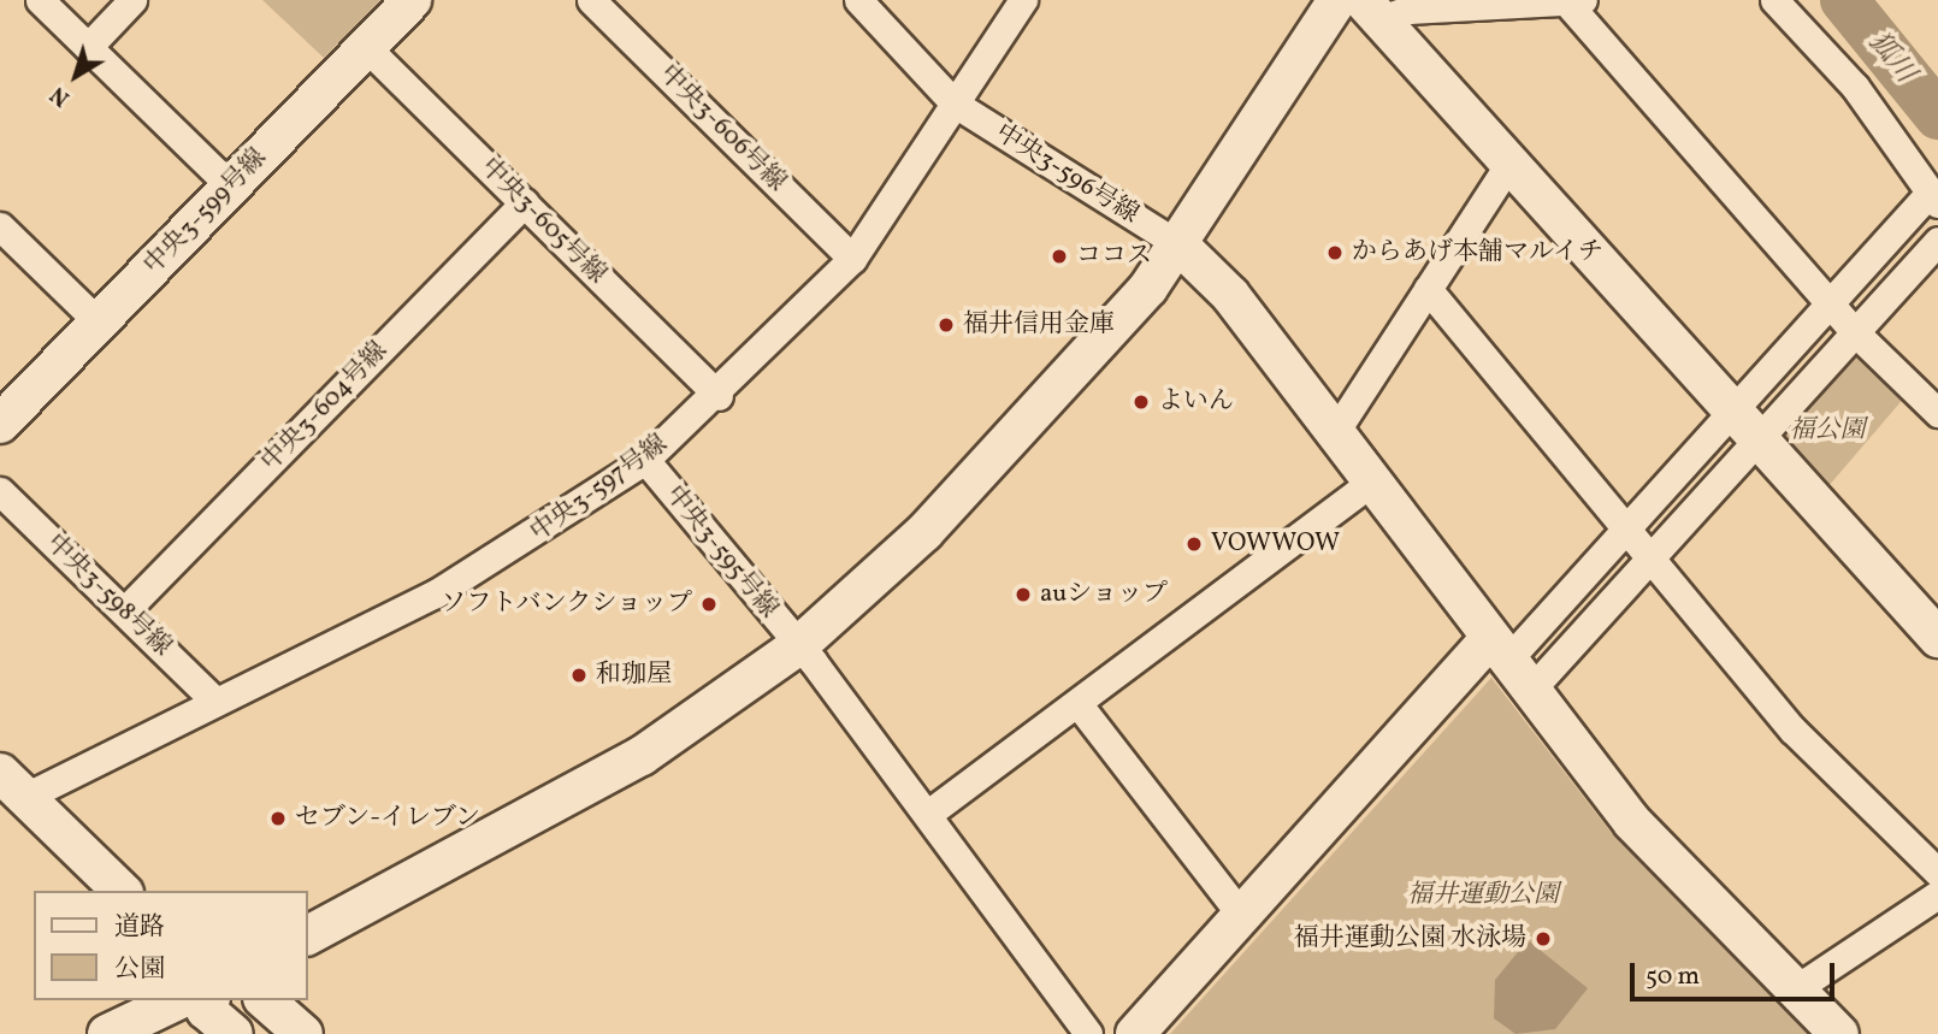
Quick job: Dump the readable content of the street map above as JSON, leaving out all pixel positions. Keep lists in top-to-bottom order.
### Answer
{
  "streets": {
    "street": [
      "中央3-606号線",
      "中央3-596号線",
      "中央3-599号線",
      "中央3-605号線",
      "中央3-604号線",
      "中央3-597号線",
      "中央3-595号線",
      "中央3-598号線"
    ]
  },
  "crossings": [
    ["中央3-606号線", "中央3-597号線"],
    ["中央3-596号線", "中央3-597号線"],
    ["中央3-599号線", "中央3-605号線"],
    ["中央3-605号線", "中央3-604号線"],
    ["中央3-605号線", "中央3-597号線"],
    ["中央3-604号線", "中央3-598号線"],
    ["中央3-597号線", "中央3-595号線"],
    ["中央3-597号線", "中央3-598号線"]
  ],
  "water": ["狐川"],
  "parks": ["福公園", "福井運動公園"],
  "places": [
    "からあげ本舗マルイチ",
    "ココス",
    "福井信用金庫",
    "よいん",
    "VOWWOW",
    "auショップ",
    "ソフトバンクショップ",
    "和珈屋",
    "セブン-イレブン",
    "福井運動公園 水泳場"
  ],
  "legend": ["道路", "公園"],
  "scale_bar": "50 m",
  "north": "bottom left"
}
